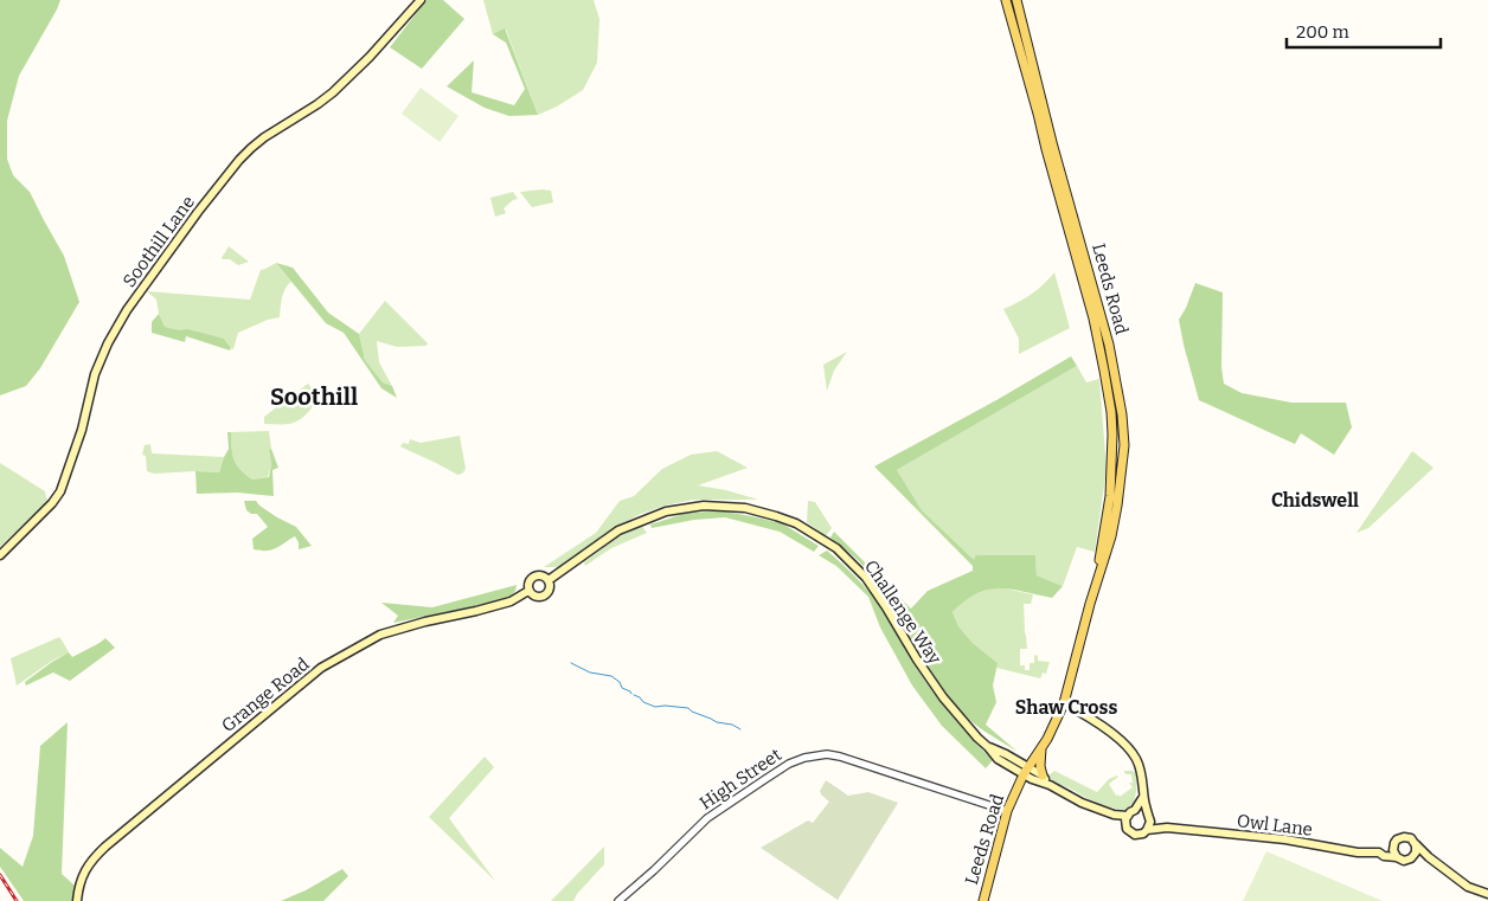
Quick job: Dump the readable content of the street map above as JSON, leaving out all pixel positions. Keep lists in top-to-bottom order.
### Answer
{
  "streets": {
    "main road": [
      "Soothill Lane",
      "Leeds Road",
      "Challenge Way",
      "Grange Road",
      "Owl Lane"
    ],
    "street": ["High Street"]
  },
  "crossings": [
    ["Leeds Road", "Challenge Way"],
    ["Leeds Road", "High Street"],
    ["Challenge Way", "Grange Road"]
  ],
  "districts": ["Soothill", "Chidswell", "Shaw Cross"],
  "scale_bar": "200 m"
}
